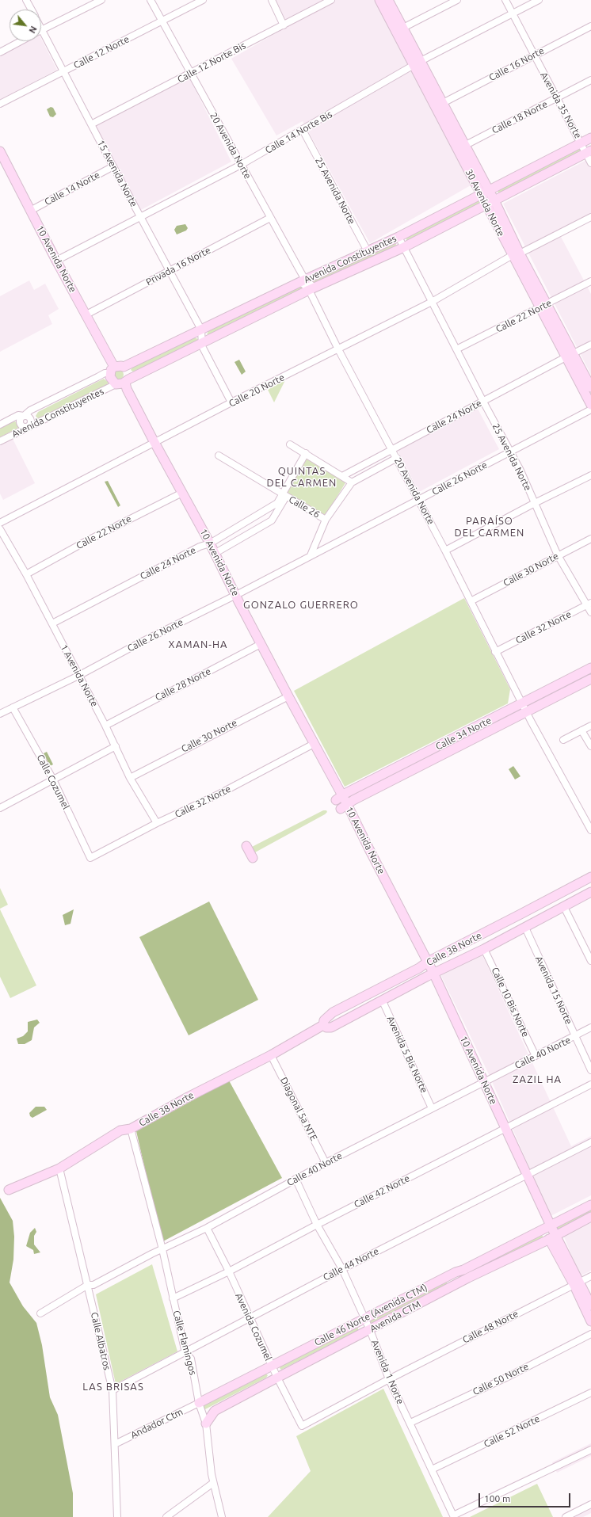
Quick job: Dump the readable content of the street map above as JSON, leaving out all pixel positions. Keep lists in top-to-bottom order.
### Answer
{
  "streets": {
    "main road": [
      "30 Avenida Norte",
      "10 Avenida Norte",
      "Avenida Constituyentes",
      "Calle 34 Norte",
      "Calle 38 Norte",
      "Calle 46 Norte (Avenida CTM)",
      "Avenida CTM"
    ],
    "street": [
      "Calle 12 Norte",
      "Calle 12 Norte Bis",
      "Calle 16 Norte",
      "Avenida 35 Norte",
      "Calle 18 Norte",
      "Calle 14 Norte Bis",
      "20 Avenida Norte",
      "15 Avenida Norte",
      "Calle 14 Norte",
      "25 Avenida Norte",
      "Privada 16 Norte",
      "Calle 22 Norte",
      "Calle 20 Norte",
      "Calle 24 Norte",
      "Calle 26 Norte",
      "Calle 26",
      "Calle 30 Norte",
      "Calle 32 Norte",
      "1 Avenida Norte",
      "Calle 28 Norte",
      "Calle Cozumel",
      "Avenida 15 Norte",
      "Calle 10 Bis Norte",
      "Calle 40 Norte",
      "Avenida 5 Bis Norte",
      "Diagonal 5a NTE",
      "Calle 42 Norte",
      "Calle 44 Norte",
      "Avenida Cozumel",
      "Calle 48 Norte",
      "Calle Albatros",
      "Calle Flamingos",
      "Avenida 1 Norte",
      "Calle 50 Norte",
      "Andador Ctm",
      "Calle 52 Norte"
    ]
  },
  "crossings": [
    ["Calle 12 Norte", "20 Avenida Norte"],
    ["Calle 12 Norte", "15 Avenida Norte"],
    ["Calle 12 Norte Bis", "20 Avenida Norte"],
    ["Calle 12 Norte Bis", "15 Avenida Norte"],
    ["Calle 16 Norte", "Avenida 35 Norte"],
    ["Calle 16 Norte", "30 Avenida Norte"],
    ["Avenida 35 Norte", "Calle 18 Norte"],
    ["Avenida 35 Norte", "Calle 14 Norte Bis"],
    ["Avenida 35 Norte", "Avenida Constituyentes"],
    ["Calle 18 Norte", "30 Avenida Norte"],
    ["Calle 14 Norte Bis", "20 Avenida Norte"],
    ["Calle 14 Norte Bis", "15 Avenida Norte"],
    ["Calle 14 Norte Bis", "25 Avenida Norte"],
    ["Calle 14 Norte Bis", "30 Avenida Norte"],
    ["Calle 14 Norte Bis", "10 Avenida Norte"],
    ["20 Avenida Norte", "Avenida Constituyentes"],
    ["20 Avenida Norte", "Privada 16 Norte"],
    ["20 Avenida Norte", "Calle 20 Norte"],
    ["20 Avenida Norte", "Calle 24 Norte"],
    ["20 Avenida Norte", "Calle 26 Norte"],
    ["20 Avenida Norte", "Calle 30 Norte"],
    ["20 Avenida Norte", "Calle 32 Norte"],
    ["20 Avenida Norte", "Calle 34 Norte"],
    ["15 Avenida Norte", "Calle 14 Norte"],
    ["15 Avenida Norte", "Avenida Constituyentes"],
    ["15 Avenida Norte", "Privada 16 Norte"],
    ["Calle 14 Norte", "10 Avenida Norte"],
    ["25 Avenida Norte", "Avenida Constituyentes"],
    ["25 Avenida Norte", "Calle 22 Norte"],
    ["25 Avenida Norte", "Calle 20 Norte"],
    ["25 Avenida Norte", "Calle 24 Norte"],
    ["25 Avenida Norte", "Calle 26 Norte"],
    ["25 Avenida Norte", "Calle 30 Norte"],
    ["25 Avenida Norte", "Calle 32 Norte"],
    ["30 Avenida Norte", "Avenida Constituyentes"],
    ["30 Avenida Norte", "Calle 22 Norte"],
    ["30 Avenida Norte", "Calle 20 Norte"],
    ["30 Avenida Norte", "Calle 24 Norte"],
    ["10 Avenida Norte", "Avenida Constituyentes"],
    ["10 Avenida Norte", "Privada 16 Norte"],
    ["10 Avenida Norte", "Calle 22 Norte"],
    ["10 Avenida Norte", "Calle 20 Norte"],
    ["10 Avenida Norte", "Calle 24 Norte"],
    ["10 Avenida Norte", "Calle 26 Norte"],
    ["10 Avenida Norte", "Calle 30 Norte"],
    ["10 Avenida Norte", "Calle 32 Norte"],
    ["10 Avenida Norte", "Calle 28 Norte"],
    ["10 Avenida Norte", "Calle 34 Norte"],
    ["10 Avenida Norte", "Calle 38 Norte"],
    ["10 Avenida Norte", "Calle 40 Norte"],
    ["10 Avenida Norte", "Calle 42 Norte"],
    ["10 Avenida Norte", "Calle 44 Norte"],
    ["10 Avenida Norte", "Calle 46 Norte (Avenida CTM)"],
    ["10 Avenida Norte", "Avenida CTM"],
    ["10 Avenida Norte", "Calle 48 Norte"],
    ["Calle 22 Norte", "1 Avenida Norte"],
    ["Calle 24 Norte", "Calle 26"],
    ["Calle 24 Norte", "1 Avenida Norte"],
    ["Calle 26 Norte", "1 Avenida Norte"],
    ["Calle 26 Norte", "Calle Cozumel"],
    ["Calle 30 Norte", "1 Avenida Norte"],
    ["Calle 32 Norte", "1 Avenida Norte"],
    ["Calle 32 Norte", "Calle Cozumel"],
    ["1 Avenida Norte", "Calle 28 Norte"],
    ["Calle 38 Norte", "Avenida 15 Norte"],
    ["Calle 38 Norte", "Calle 10 Bis Norte"],
    ["Calle 38 Norte", "Avenida 5 Bis Norte"],
    ["Calle 38 Norte", "Diagonal 5a NTE"],
    ["Calle 38 Norte", "Calle Albatros"],
    ["Calle 38 Norte", "Calle Flamingos"],
    ["Avenida 15 Norte", "Calle 40 Norte"],
    ["Calle 10 Bis Norte", "Calle 40 Norte"],
    ["Calle 40 Norte", "Avenida 5 Bis Norte"],
    ["Calle 40 Norte", "Diagonal 5a NTE"],
    ["Calle 40 Norte", "Avenida Cozumel"],
    ["Calle 40 Norte", "Calle Albatros"],
    ["Calle 40 Norte", "Calle Flamingos"],
    ["Calle 40 Norte", "Avenida 1 Norte"],
    ["Calle 42 Norte", "Avenida Cozumel"],
    ["Calle 42 Norte", "Calle Flamingos"],
    ["Calle 42 Norte", "Avenida 1 Norte"],
    ["Calle 44 Norte", "Avenida Cozumel"],
    ["Calle 44 Norte", "Calle Albatros"],
    ["Calle 44 Norte", "Calle Flamingos"],
    ["Calle 44 Norte", "Avenida 1 Norte"],
    ["Calle 46 Norte (Avenida CTM)", "Avenida Cozumel"],
    ["Calle 46 Norte (Avenida CTM)", "Calle Flamingos"],
    ["Calle 46 Norte (Avenida CTM)", "Avenida 1 Norte"],
    ["Calle 46 Norte (Avenida CTM)", "Andador Ctm"],
    ["Avenida CTM", "Avenida Cozumel"],
    ["Avenida CTM", "Calle Flamingos"],
    ["Avenida CTM", "Avenida 1 Norte"],
    ["Avenida Cozumel", "Calle 48 Norte"],
    ["Calle 48 Norte", "Avenida 1 Norte"],
    ["Calle Albatros", "Andador Ctm"],
    ["Calle Flamingos", "Andador Ctm"],
    ["Avenida 1 Norte", "Calle 50 Norte"],
    ["Avenida 1 Norte", "Calle 52 Norte"]
  ],
  "districts": [
    "QUINTAS DEL CARMEN",
    "PARAÍSO DEL CARMEN",
    "GONZALO GUERRERO",
    "XAMAN-HA",
    "ZAZIL HA",
    "LAS BRISAS"
  ],
  "scale_bar": "100 m",
  "north": "bottom right"
}
